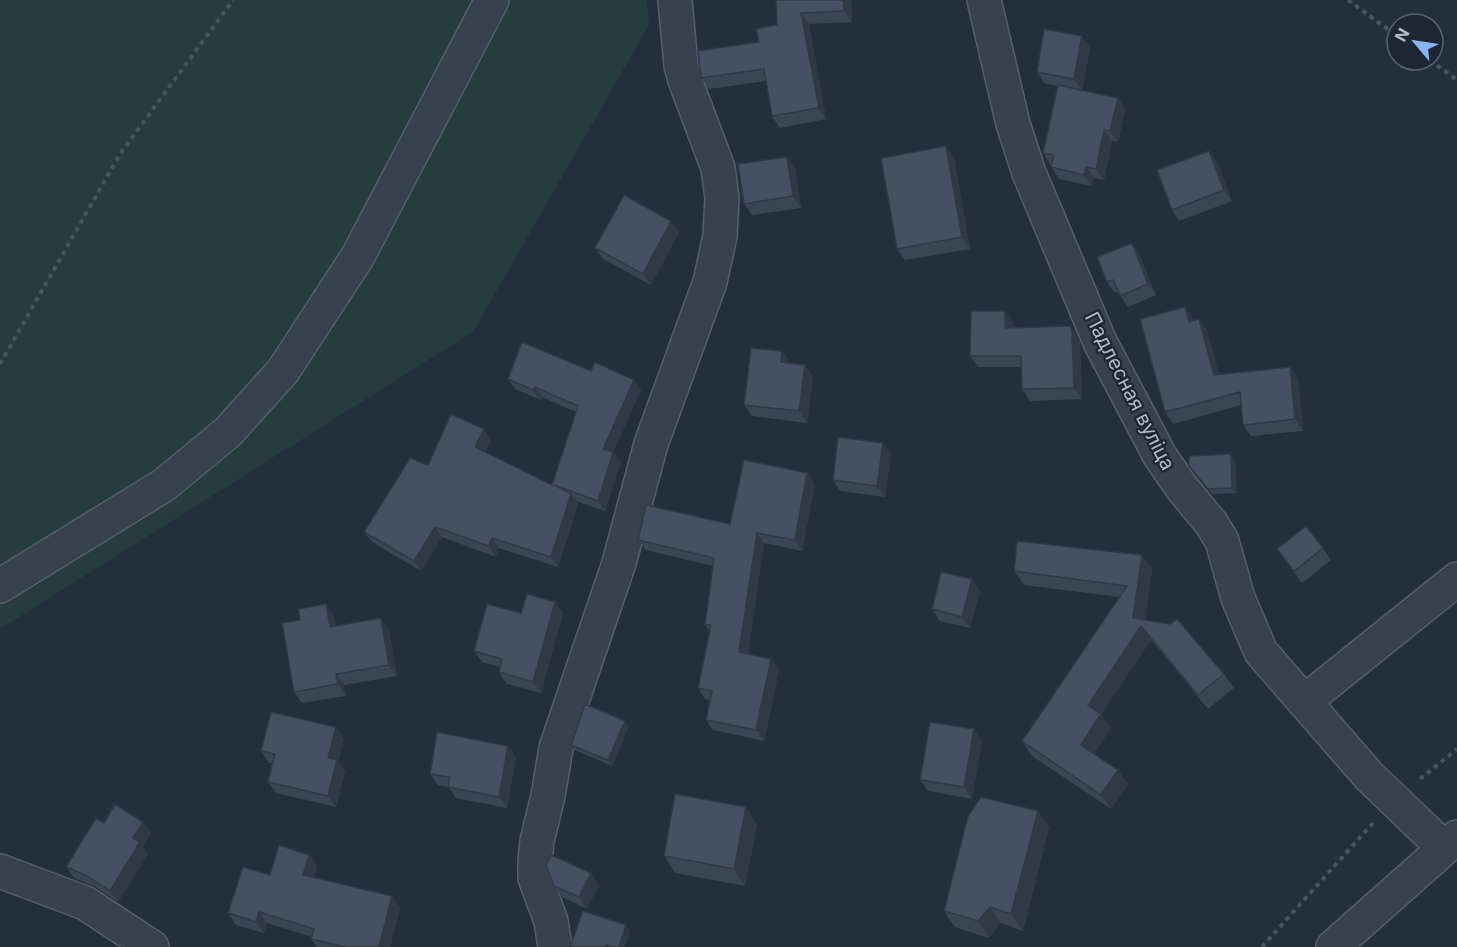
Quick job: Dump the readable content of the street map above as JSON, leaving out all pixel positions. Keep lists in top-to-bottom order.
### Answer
{
  "streets": {
    "street": ["Падлесная вуліца"]
  },
  "north": "top left"
}
